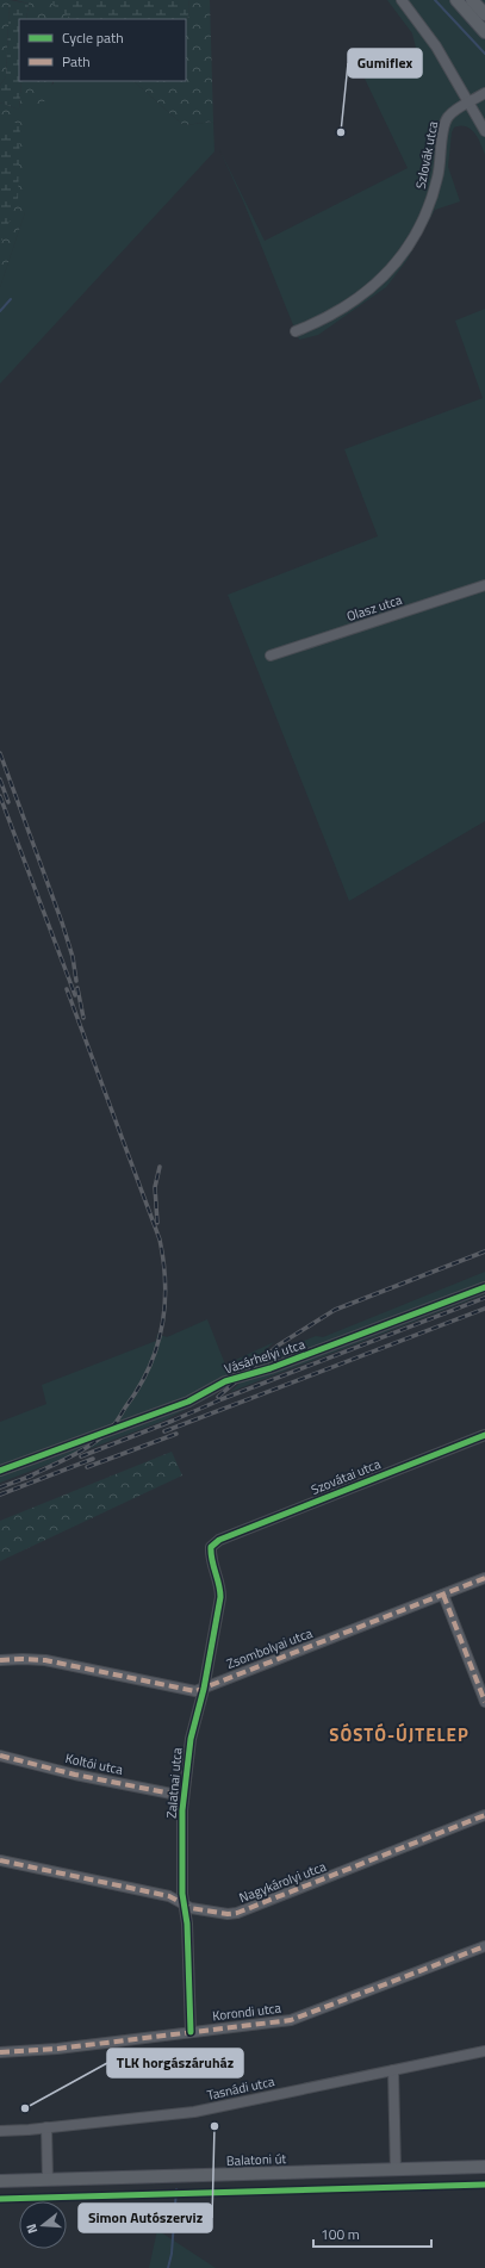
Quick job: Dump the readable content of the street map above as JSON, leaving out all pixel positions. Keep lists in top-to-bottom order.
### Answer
{
  "streets": {
    "main road": ["Balatoni út"],
    "street": [
      "Szlovák utca",
      "Olasz utca",
      "Vásárhelyi utca",
      "Szovátai utca",
      "Zsombolyai utca",
      "Koltói utca",
      "Zalatnai utca",
      "Nagykárolyi utca",
      "Korondi utca",
      "Tasnádi utca"
    ]
  },
  "crossings": [
    ["Szovátai utca", "Zalatnai utca"],
    ["Zsombolyai utca", "Zalatnai utca"],
    ["Koltói utca", "Zalatnai utca"],
    ["Zalatnai utca", "Nagykárolyi utca"],
    ["Zalatnai utca", "Korondi utca"]
  ],
  "districts": ["SÓSTÓ-ÚJTELEP"],
  "places": ["Gumiflex", "TLK horgászáruház", "Simon Autószerviz"],
  "legend": ["Cycle path", "Path"],
  "scale_bar": "100 m",
  "north": "left"
}
